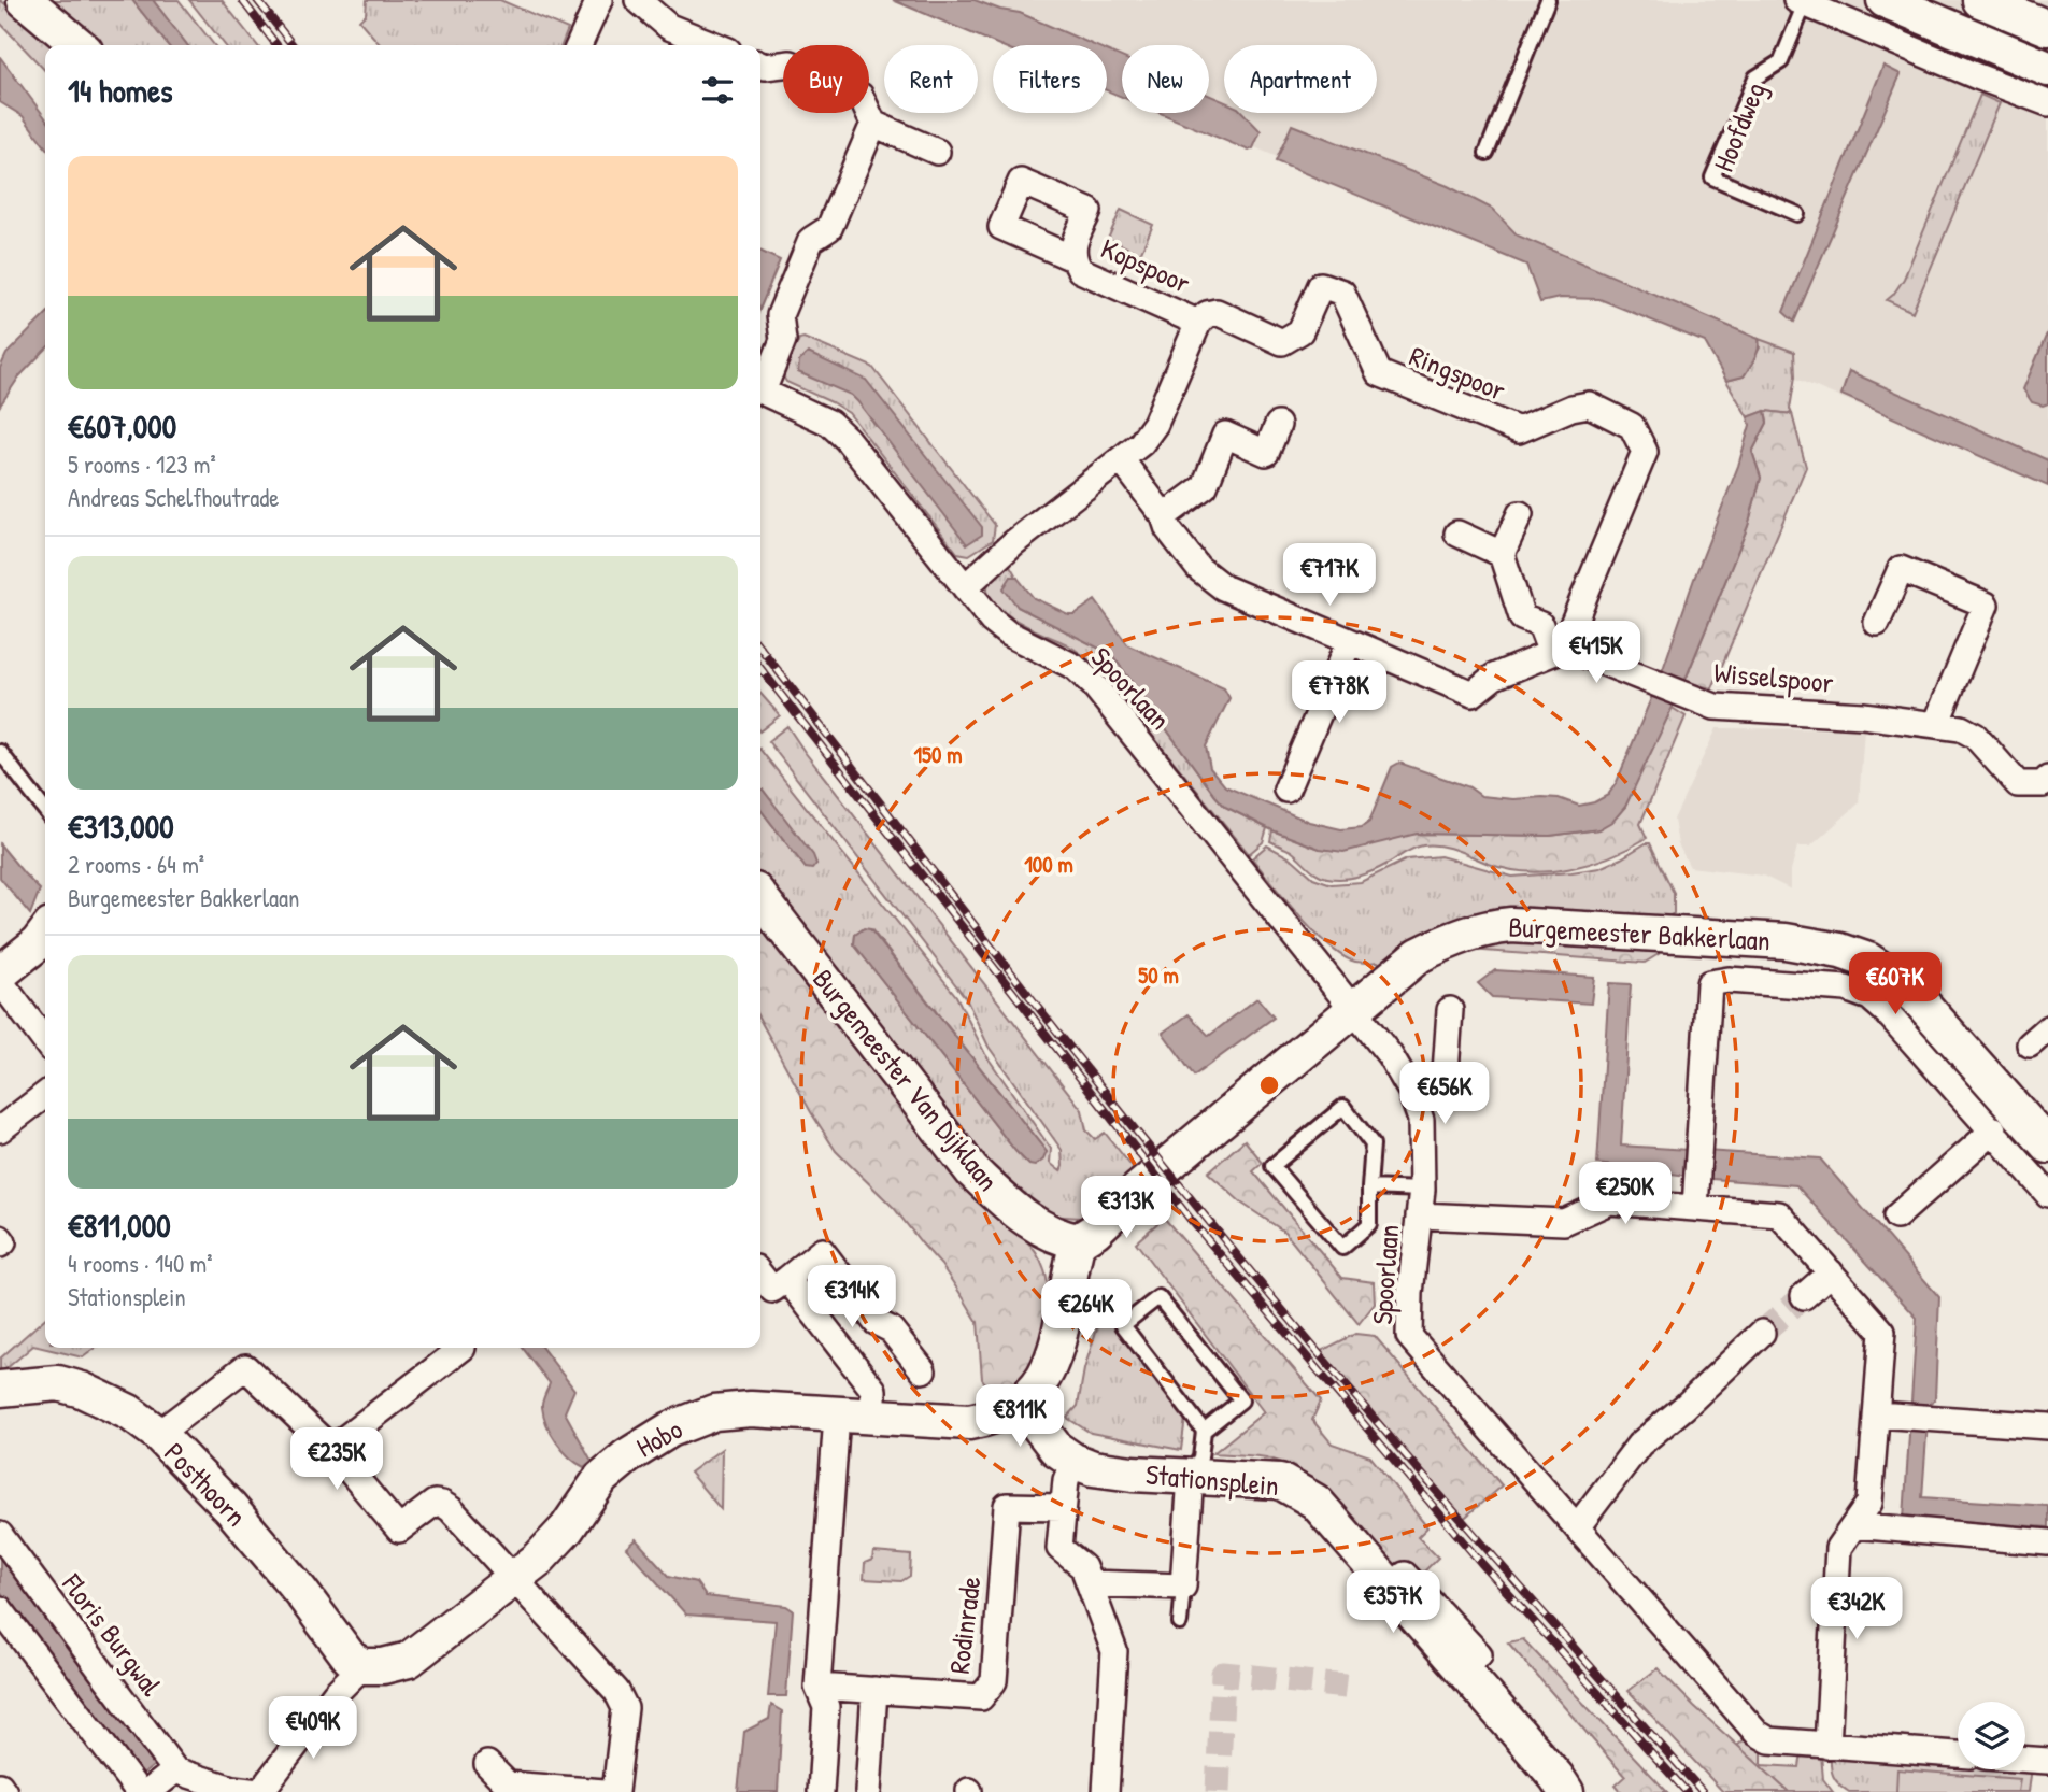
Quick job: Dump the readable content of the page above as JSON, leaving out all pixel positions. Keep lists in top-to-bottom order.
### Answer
{
  "streets": {
    "street": [
      "Hoofdweg",
      "Kopspoor",
      "Ringspoor",
      "Wisselspoor",
      "Spoorlaan",
      "Burgemeester Bakkerlaan",
      "Burgemeester Van Dijklaan",
      "Hobo",
      "Stationsplein",
      "Posthoorn",
      "Rodinrade",
      "Floris Burgwal"
    ]
  },
  "crossings": [
    ["Kopspoor", "Ringspoor"],
    ["Ringspoor", "Wisselspoor"],
    ["Spoorlaan", "Burgemeester Bakkerlaan"],
    ["Burgemeester Bakkerlaan", "Burgemeester Van Dijklaan"],
    ["Burgemeester Bakkerlaan", "Hobo"],
    ["Burgemeester Van Dijklaan", "Hobo"],
    ["Hobo", "Stationsplein"],
    ["Hobo", "Posthoorn"]
  ],
  "page": {
    "chip": [
      "Buy",
      "Rent",
      "Filters",
      "New",
      "Apartment"
    ],
    "heading": "14 homes",
    "list": [
      {
        "name": "€607,000",
        "note": "5 rooms · 123 m² · Andreas Schelfhoutrade"
      },
      {
        "name": "€313,000",
        "note": "2 rooms · 64 m² · Burgemeester Bakkerlaan"
      },
      {
        "name": "€811,000",
        "note": "4 rooms · 140 m² · Stationsplein"
      }
    ],
    "price": [
      "€717K",
      "€415K",
      "€778K",
      "€607K",
      "€656K",
      "€250K",
      "€313K",
      "€314K",
      "€264K",
      "€811K",
      "€235K",
      "€357K",
      "€342K",
      "€409K"
    ]
  },
  "rings": ["150 m", "100 m", "50 m"]
}
